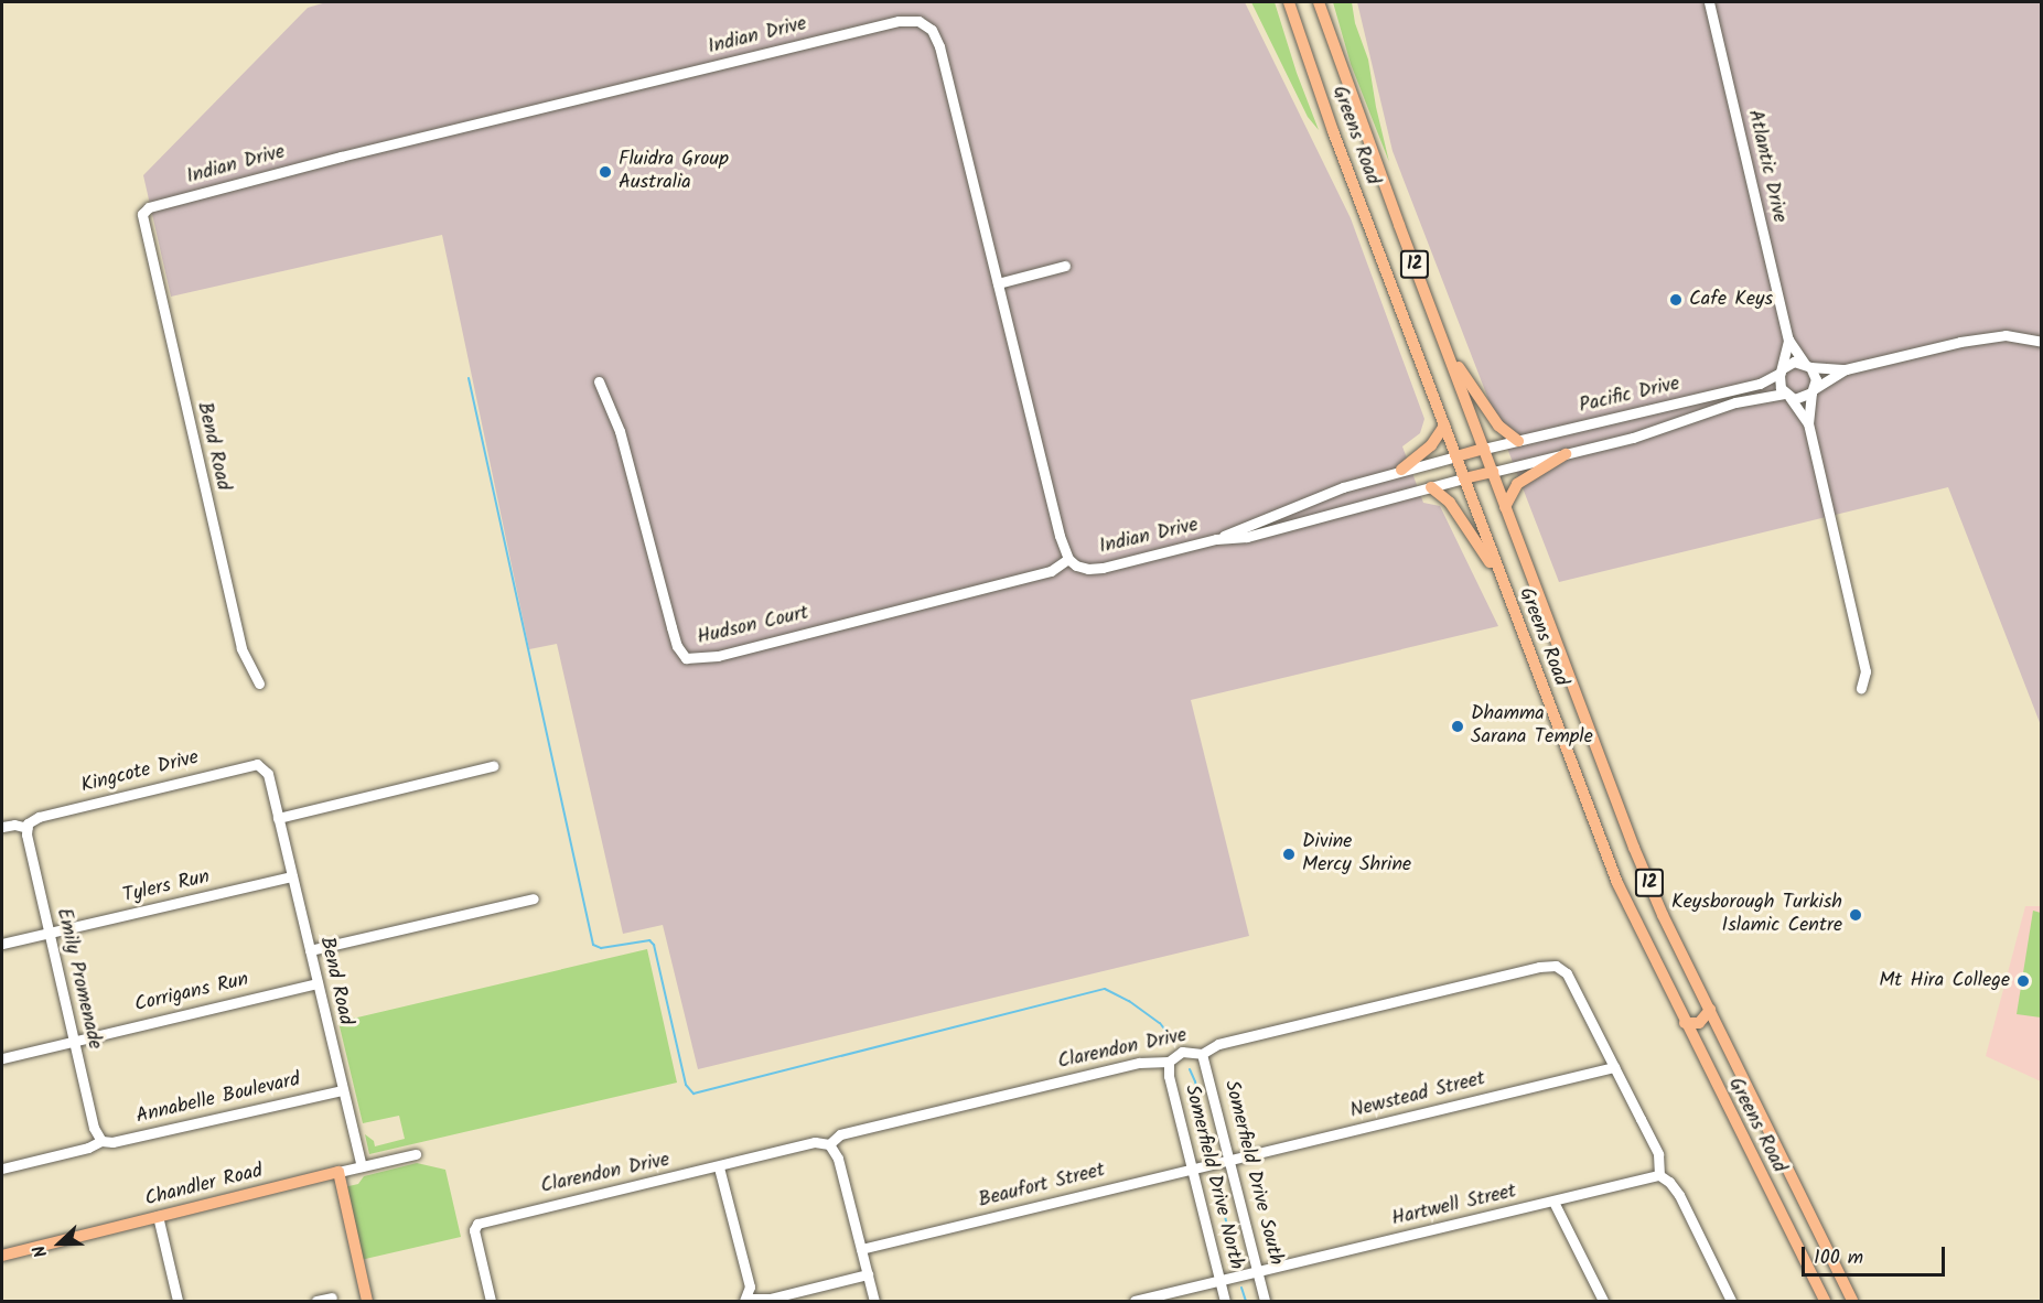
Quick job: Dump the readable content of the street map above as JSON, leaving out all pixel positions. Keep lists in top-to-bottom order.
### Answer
{
  "streets": {
    "main road": ["Greens Road", "12", "Chandler Road"],
    "street": [
      "Indian Drive",
      "Atlantic Drive",
      "Pacific Drive",
      "Bend Road",
      "Hudson Court",
      "Kingcote Drive",
      "Tylers Run",
      "Emily Promenade",
      "Corrigans Run",
      "Clarendon Drive",
      "Newstead Street",
      "Annabelle Boulevard",
      "Somerfield Drive South",
      "Somerfield Drive North",
      "Beaufort Street",
      "Hartwell Street"
    ]
  },
  "crossings": [
    ["Indian Drive", "Greens Road"],
    ["Indian Drive", "Bend Road"],
    ["Indian Drive", "Hudson Court"],
    ["Greens Road", "Pacific Drive"],
    ["Atlantic Drive", "Pacific Drive"],
    ["Bend Road", "Kingcote Drive"],
    ["Bend Road", "Tylers Run"],
    ["Bend Road", "Corrigans Run"],
    ["Bend Road", "Annabelle Boulevard"],
    ["Bend Road", "Chandler Road"],
    ["Kingcote Drive", "Emily Promenade"],
    ["Tylers Run", "Emily Promenade"],
    ["Emily Promenade", "Corrigans Run"],
    ["Emily Promenade", "Annabelle Boulevard"],
    ["Clarendon Drive", "Newstead Street"],
    ["Clarendon Drive", "Somerfield Drive South"],
    ["Clarendon Drive", "Somerfield Drive North"],
    ["Clarendon Drive", "Hartwell Street"],
    ["Newstead Street", "Somerfield Drive South"],
    ["Newstead Street", "Beaufort Street"],
    ["Somerfield Drive South", "Beaufort Street"],
    ["Somerfield Drive South", "Hartwell Street"],
    ["Somerfield Drive North", "Beaufort Street"],
    ["Somerfield Drive North", "Hartwell Street"]
  ],
  "places": [
    "Fluidra Group Australia",
    "Cafe Keys",
    "Dhamma Sarana Temple",
    "Divine Mercy Shrine",
    "Keysborough Turkish Islamic Centre",
    "Mt Hira College"
  ],
  "scale_bar": "100 m",
  "north": "left"
}
